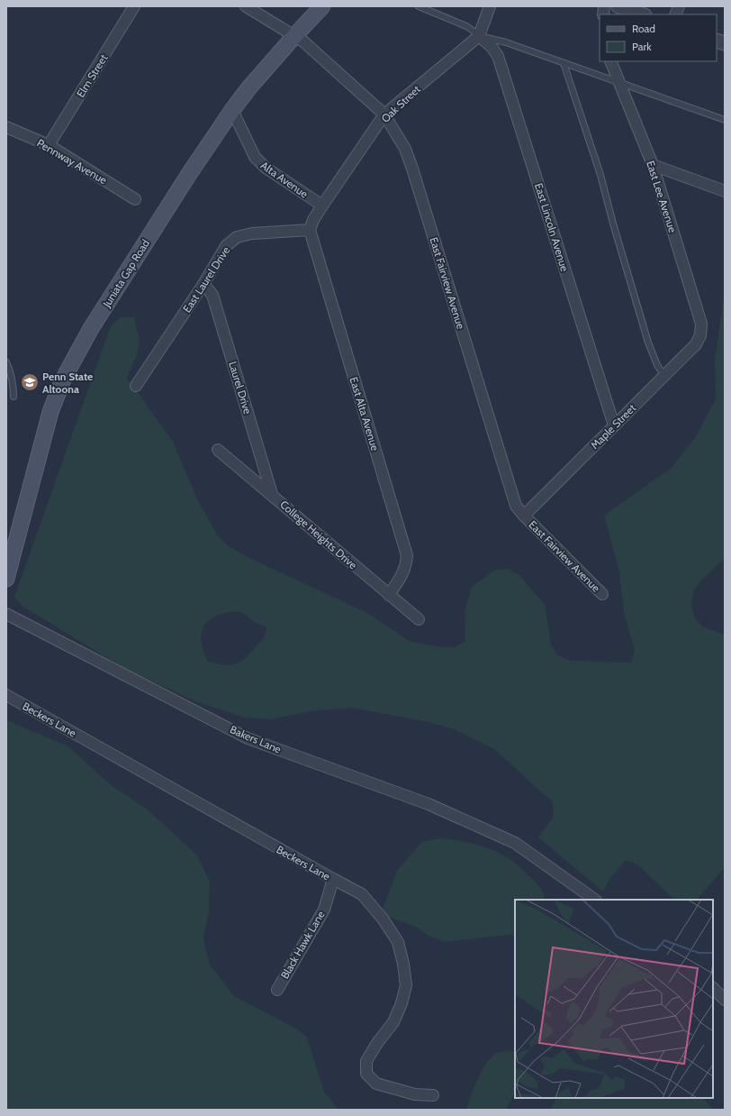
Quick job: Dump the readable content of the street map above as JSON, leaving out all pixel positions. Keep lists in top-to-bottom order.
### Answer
{
  "streets": {
    "main road": ["Juniata Gap Road"],
    "street": [
      "Elm Street",
      "Oak Street",
      "Pennway Avenue",
      "Alta Avenue",
      "East Lee Avenue",
      "East Lincoln Avenue",
      "East Laurel Drive",
      "East Fairview Avenue",
      "Laurel Drive",
      "East Alta Avenue",
      "Maple Street",
      "College Heights Drive",
      "Beckers Lane",
      "Bakers Lane",
      "Black Hawk Lane"
    ]
  },
  "crossings": [
    ["Elm Street", "Pennway Avenue"],
    ["Oak Street", "Alta Avenue"],
    ["Oak Street", "East Lincoln Avenue"],
    ["Oak Street", "East Laurel Drive"],
    ["Oak Street", "East Fairview Avenue"],
    ["Oak Street", "East Alta Avenue"],
    ["Alta Avenue", "Juniata Gap Road"],
    ["East Lee Avenue", "Maple Street"],
    ["East Lincoln Avenue", "Maple Street"],
    ["Juniata Gap Road", "East Fairview Avenue"],
    ["East Laurel Drive", "Laurel Drive"],
    ["East Laurel Drive", "East Alta Avenue"],
    ["East Fairview Avenue", "Maple Street"],
    ["Laurel Drive", "College Heights Drive"],
    ["East Alta Avenue", "College Heights Drive"],
    ["Beckers Lane", "Black Hawk Lane"]
  ],
  "places": {
    "school or university": ["Penn State Altoona"]
  },
  "legend": ["Road", "Park"]
}
